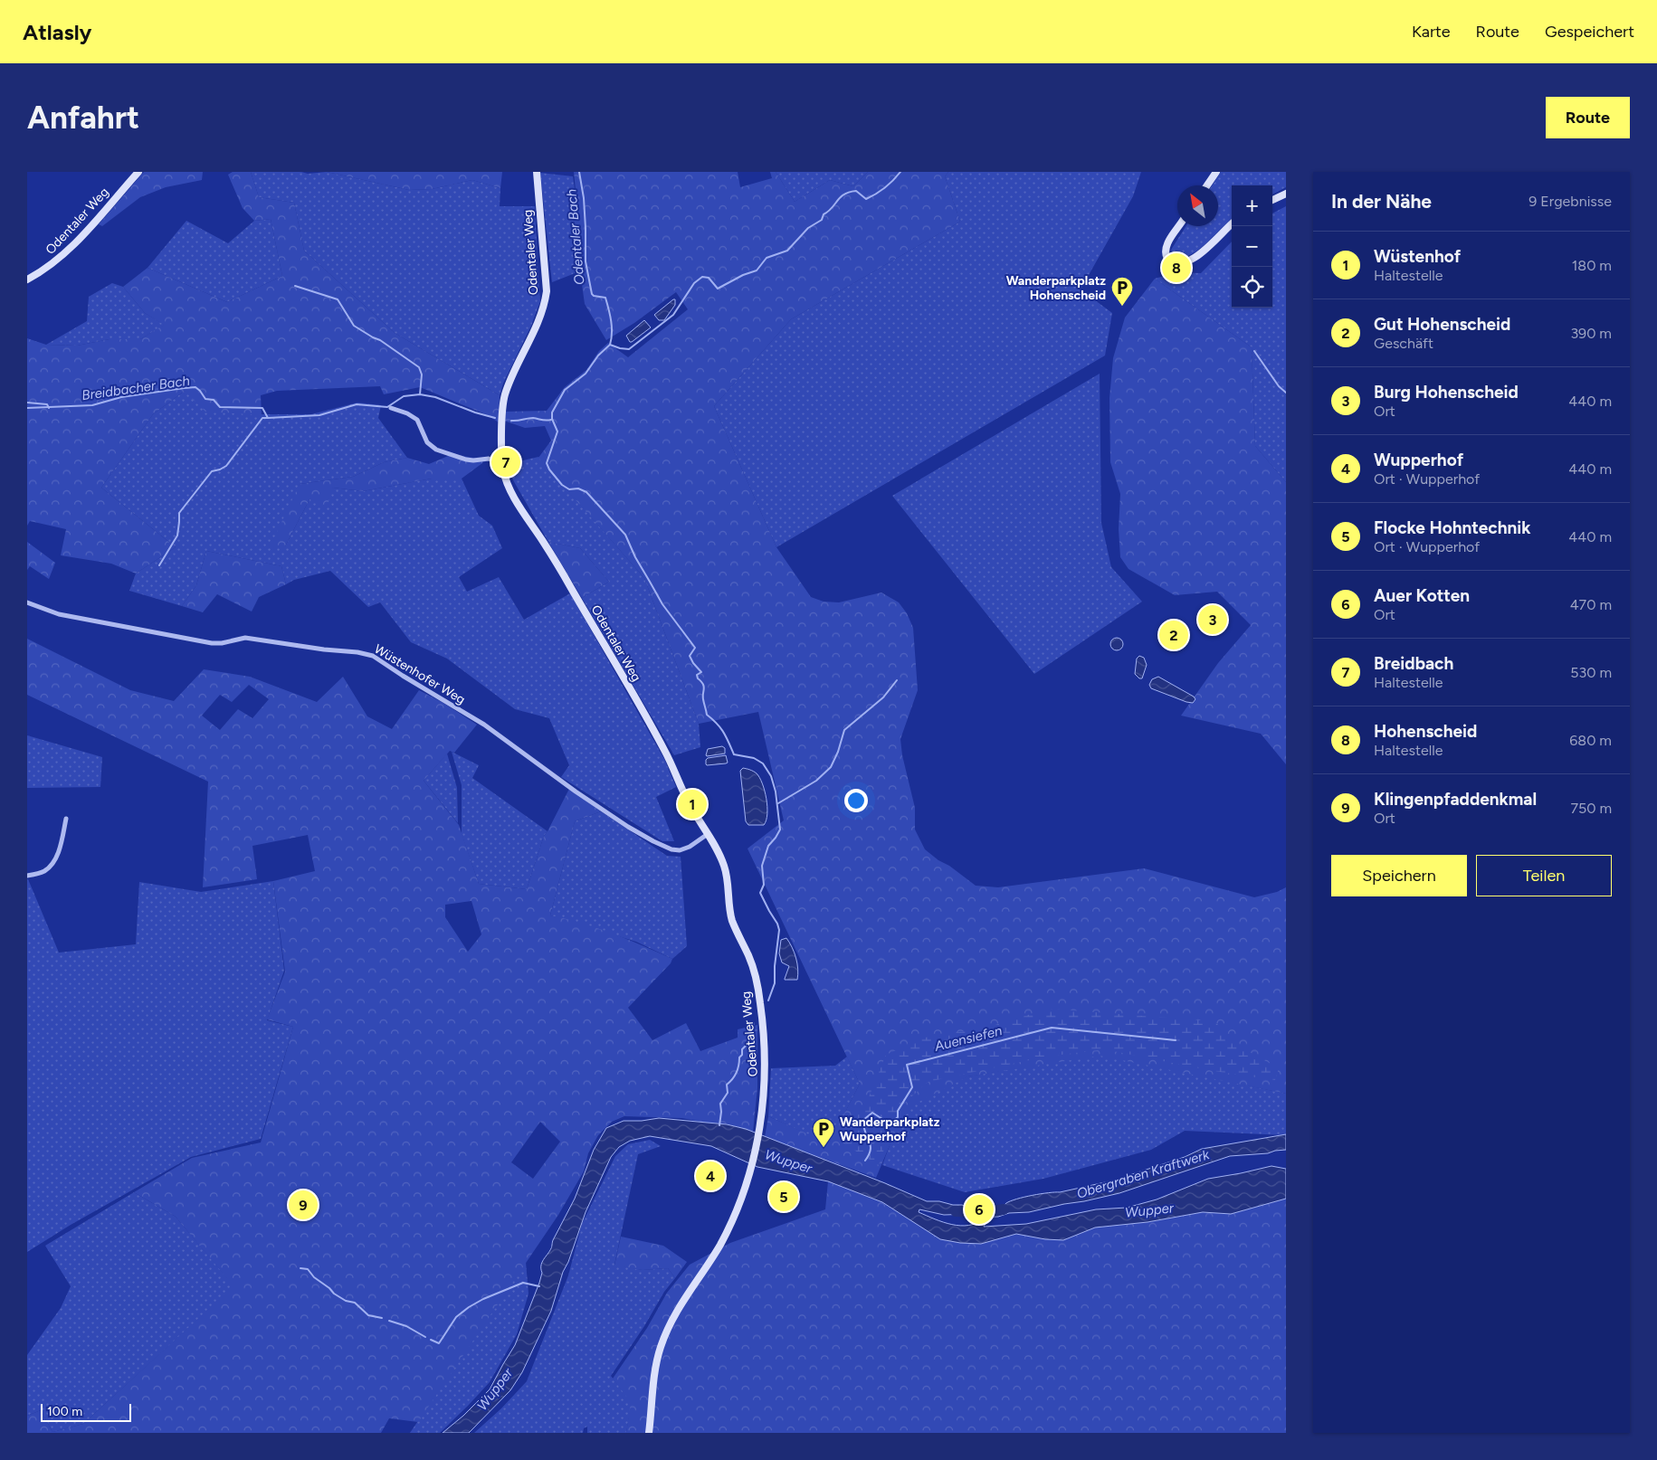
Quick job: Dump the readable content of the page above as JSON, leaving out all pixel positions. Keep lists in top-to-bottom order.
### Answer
{
  "streets": {
    "main road": ["Odentaler Weg"],
    "street": ["Wüstenhofer Weg"]
  },
  "crossings": [
    ["Odentaler Weg", "Wüstenhofer Weg"]
  ],
  "water": [
    "Odentaler Bach",
    "Breidbacher Bach",
    "Auensiefen",
    "Wupper",
    "Obergraben Kraftwerk"
  ],
  "places": {
    "parking": ["Wanderparkplatz Hohenscheid", "Wanderparkplatz Wupperhof"]
  },
  "scale_bar": "100 m",
  "north": "top left",
  "page": {
    "header": "Atlasly",
    "nav": ["Karte", "Route", "Gespeichert"],
    "buttons": [
      "Route",
      ["Speichern", "Teilen"]
    ],
    "title": "Anfahrt",
    "heading": ["In der Nähe", "9 Ergebnisse"],
    "map_buttons": ["+", "−"],
    "list": [
      {
        "mark": "1",
        "name": "Wüstenhof",
        "note": "Haltestelle",
        "value": "180 m"
      },
      {
        "mark": "2",
        "name": "Gut Hohenscheid",
        "note": "Geschäft",
        "value": "390 m"
      },
      {
        "mark": "3",
        "name": "Burg Hohenscheid",
        "note": "Ort",
        "value": "440 m"
      },
      {
        "mark": "4",
        "name": "Wupperhof",
        "note": "Ort · Wupperhof",
        "value": "440 m"
      },
      {
        "mark": "5",
        "name": "Flocke Hohntechnik",
        "note": "Ort · Wupperhof",
        "value": "440 m"
      },
      {
        "mark": "6",
        "name": "Auer Kotten",
        "note": "Ort",
        "value": "470 m"
      },
      {
        "mark": "7",
        "name": "Breidbach",
        "note": "Haltestelle",
        "value": "530 m"
      },
      {
        "mark": "8",
        "name": "Hohenscheid",
        "note": "Haltestelle",
        "value": "680 m"
      },
      {
        "mark": "9",
        "name": "Klingenpfaddenkmal",
        "note": "Ort",
        "value": "750 m"
      }
    ],
    "pins": [
      "8",
      "7",
      "3",
      "2",
      "1",
      "4",
      "5",
      "9",
      "6"
    ],
    "scale": "100 m"
  }
}
